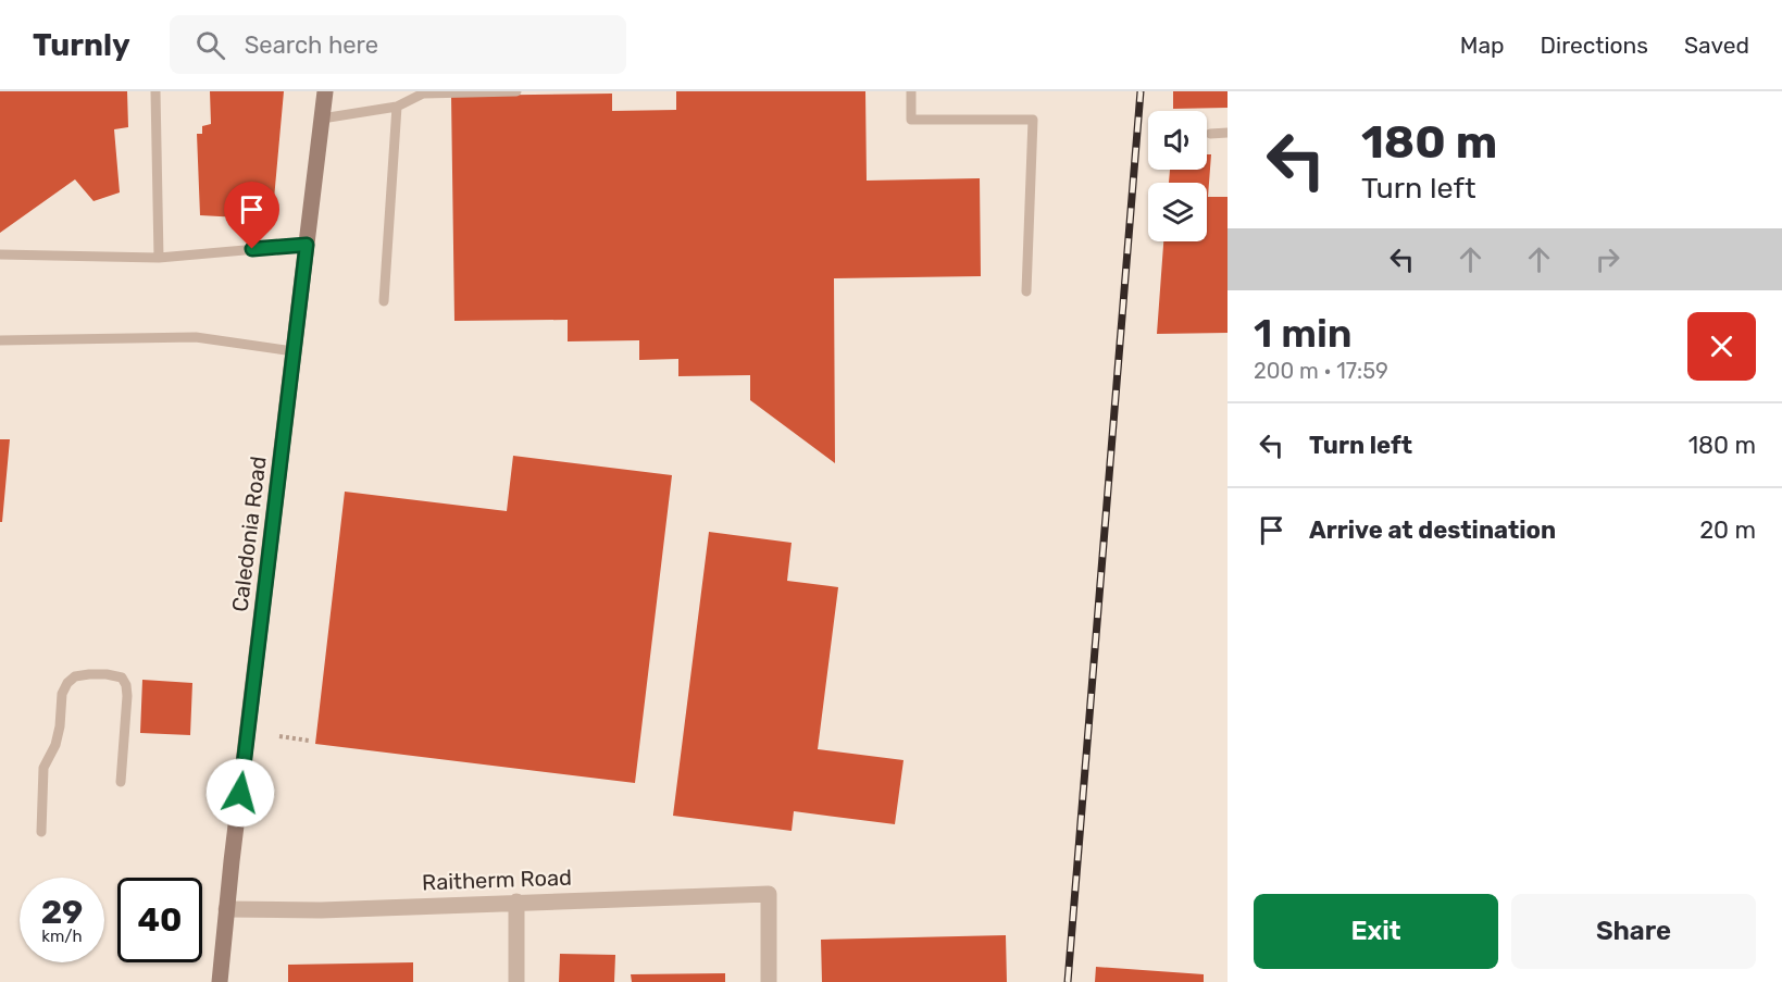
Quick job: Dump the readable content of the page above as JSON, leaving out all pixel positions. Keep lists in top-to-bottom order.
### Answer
{
  "streets": {
    "street": ["Caledonia Road", "Raitherm Road"]
  },
  "crossings": [
    ["Caledonia Road", "Raitherm Road"]
  ],
  "page": {
    "header": "Turnly",
    "search": "Search here",
    "nav": ["Map", "Directions", "Saved"],
    "turn": ["180 m", "Turn left"],
    "heading": ["1 min", "200 m · 17:59"],
    "list": [
      {
        "name": "Turn left",
        "value": "180 m"
      },
      {
        "name": "Arrive at destination",
        "value": "20 m"
      }
    ],
    "speed": "29 km/h",
    "limit": "40",
    "buttons": ["Exit", "Share"]
  }
}
